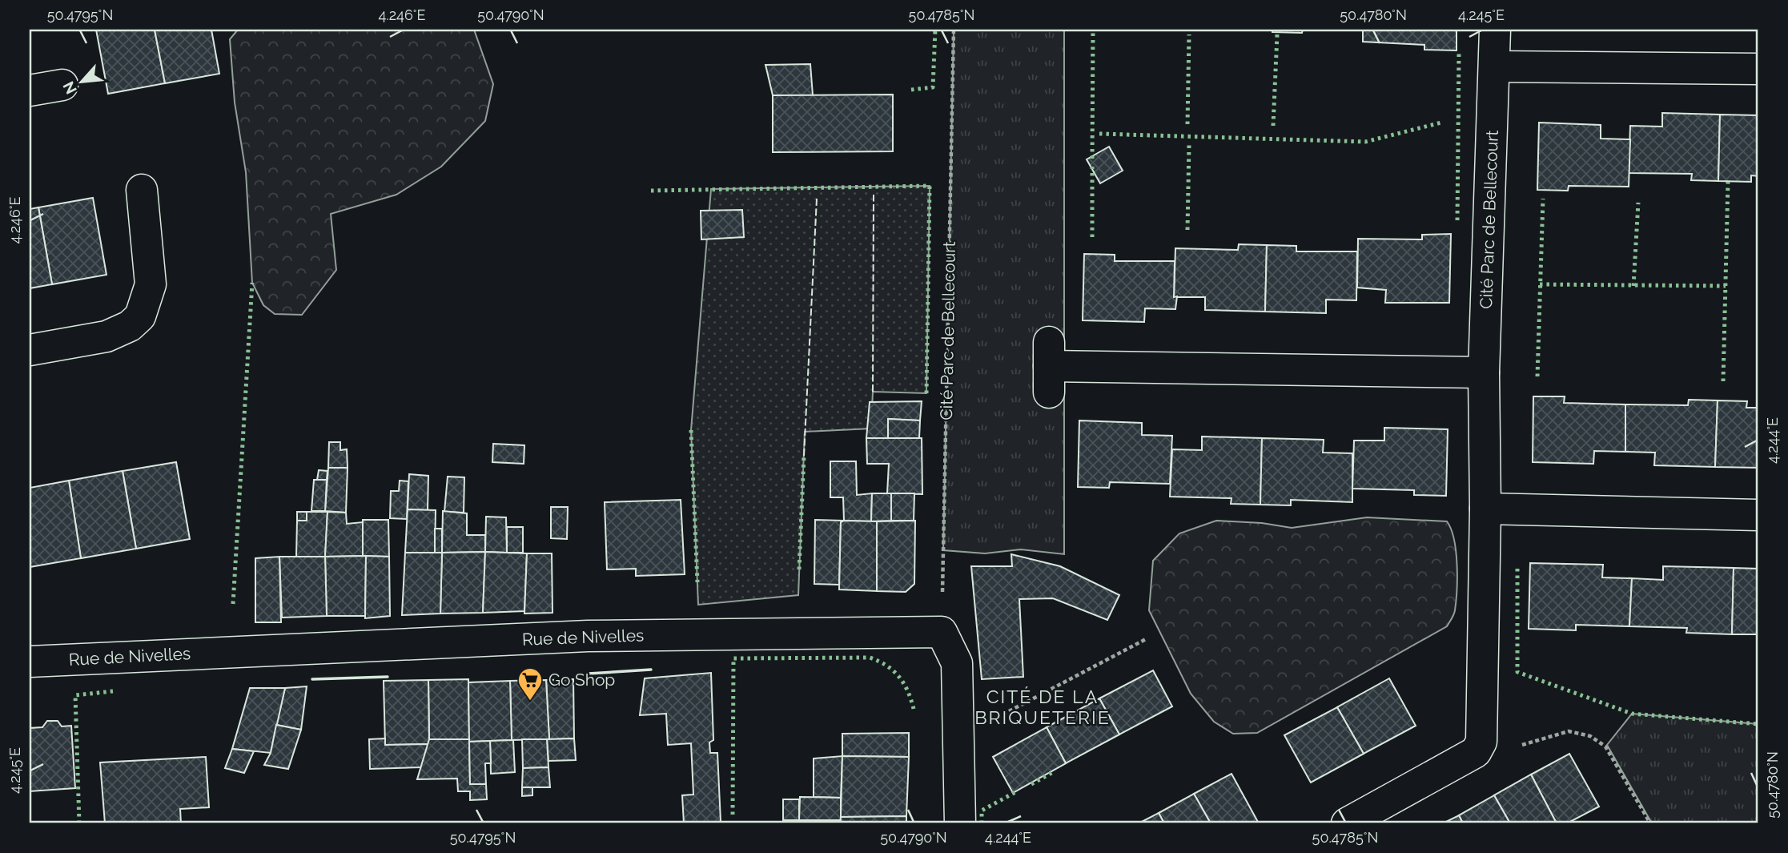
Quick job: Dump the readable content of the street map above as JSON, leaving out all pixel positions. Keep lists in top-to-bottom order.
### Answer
{
  "streets": {
    "street": ["Cité Parc de Bellecourt", "Rue de Nivelles"]
  },
  "crossings": [
    ["Cité Parc de Bellecourt", "Rue de Nivelles"]
  ],
  "districts": ["CITÉ DE LA BRIQUETERIE"],
  "places": {
    "supermarket": ["Go Shop"]
  },
  "north": "bottom left",
  "coordinates": [
    "50.4795°N",
    "4.246°E",
    "50.4790°N",
    "50.4785°N",
    "50.4780°N",
    "4.245°E",
    "4.244°E"
  ]
}
